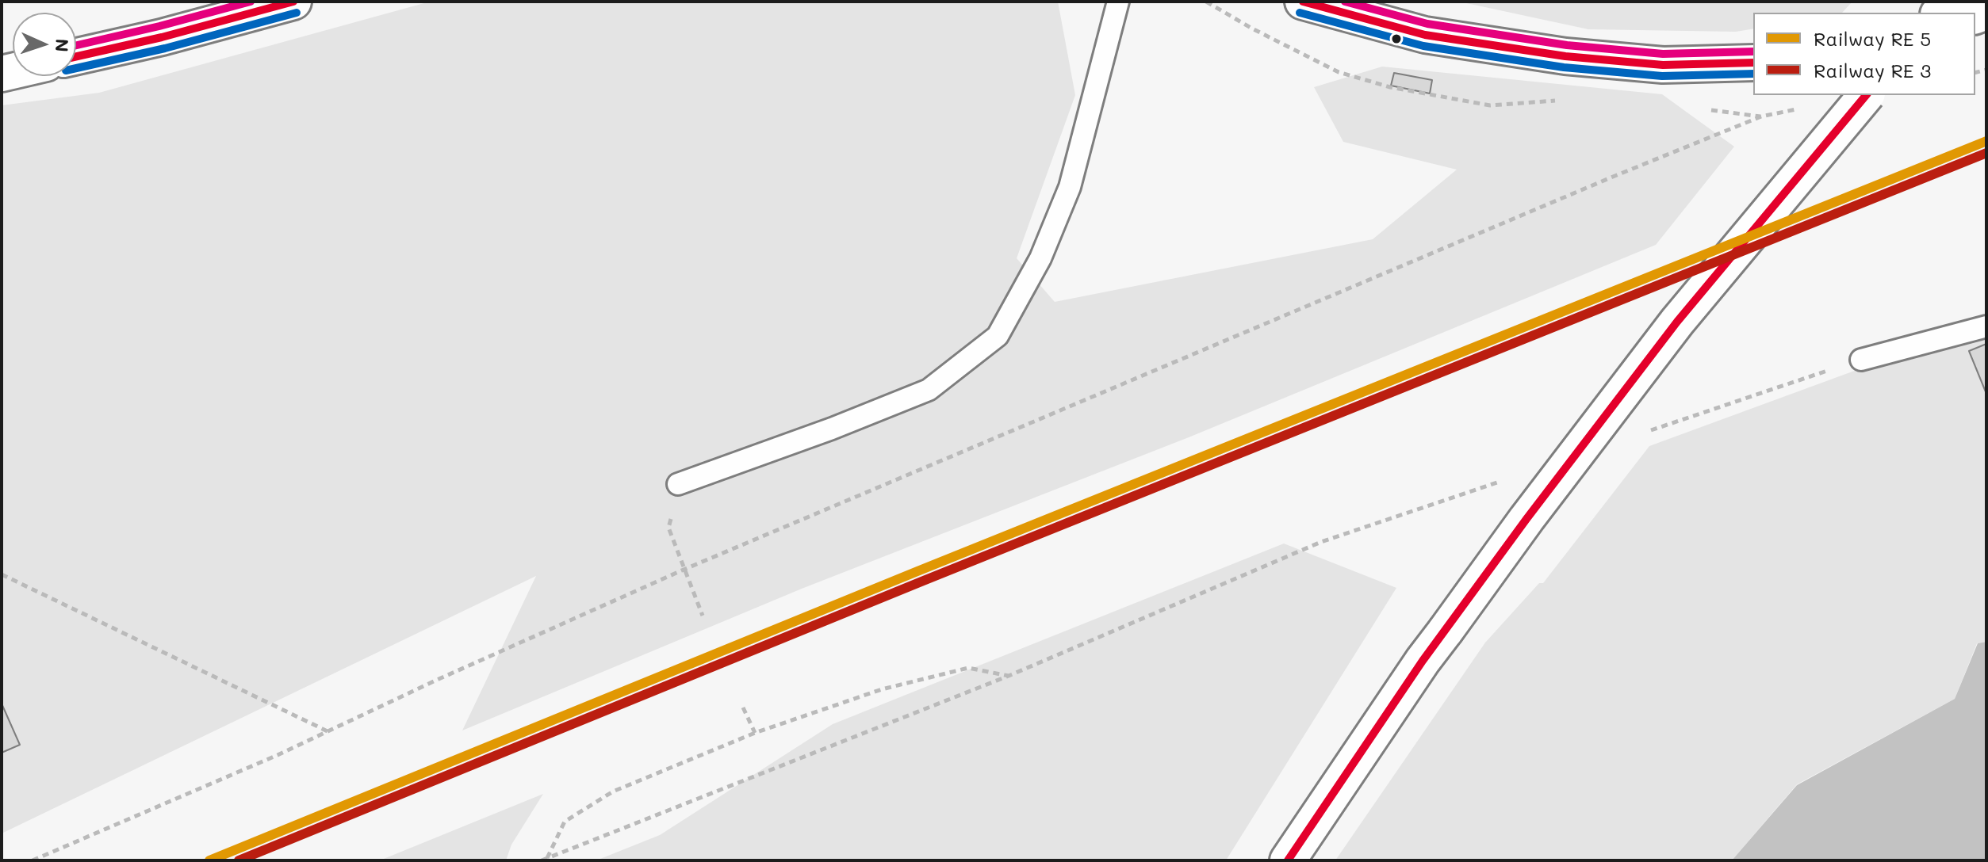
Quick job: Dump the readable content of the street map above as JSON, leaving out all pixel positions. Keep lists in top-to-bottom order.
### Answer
{
  "legend": ["Railway RE 5", "Railway RE 3"],
  "north": "right"
}
